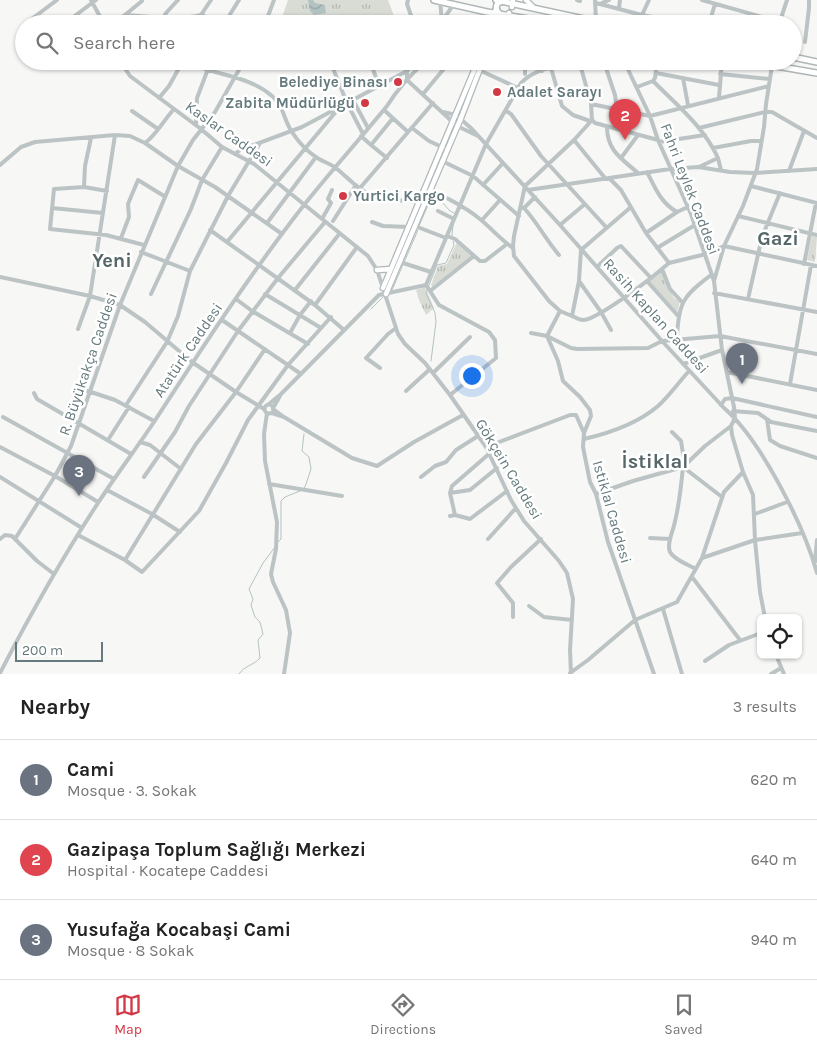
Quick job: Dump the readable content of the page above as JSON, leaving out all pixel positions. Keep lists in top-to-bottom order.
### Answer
{
  "streets": {
    "street": [
      "Kaslar Caddesi",
      "Fahri Leylek Caddesi",
      "Rasih Kaplan Caddesi",
      "Atatürk Caddesi",
      "R. Büyükakça Caddesi",
      "Gökçein Caddesi",
      "Istiklal Caddesi"
    ]
  },
  "crossings": [
    ["Kaslar Caddesi", "Atatürk Caddesi"],
    ["Kaslar Caddesi", "R. Büyükakça Caddesi"],
    ["Kaslar Caddesi", "Gökçein Caddesi"],
    ["Rasih Kaplan Caddesi", "Atatürk Caddesi"],
    ["Atatürk Caddesi", "Gökçein Caddesi"]
  ],
  "districts": ["Gazi", "Yeni", "İstiklal"],
  "places": [
    "Belediye Binası",
    "Adalet Sarayı",
    "Zabita Müdürlügü",
    "Yurtici Kargo"
  ],
  "scale_bar": "200 m",
  "page": {
    "search": "Search here",
    "pins": ["2", "1", "3"],
    "scale": "200 m",
    "heading": ["Nearby", "3 results"],
    "list": [
      {
        "mark": "1",
        "name": "Cami",
        "note": "Mosque · 3. Sokak",
        "value": "620 m"
      },
      {
        "mark": "2",
        "name": "Gazipaşa Toplum Sağlığı Merkezi",
        "note": "Hospital · Kocatepe Caddesi",
        "value": "640 m"
      },
      {
        "mark": "3",
        "name": "Yusufağa Kocabaşi Cami",
        "note": "Mosque · 8 Sokak",
        "value": "940 m"
      }
    ],
    "nav": ["Map", "Directions", "Saved"]
  }
}
